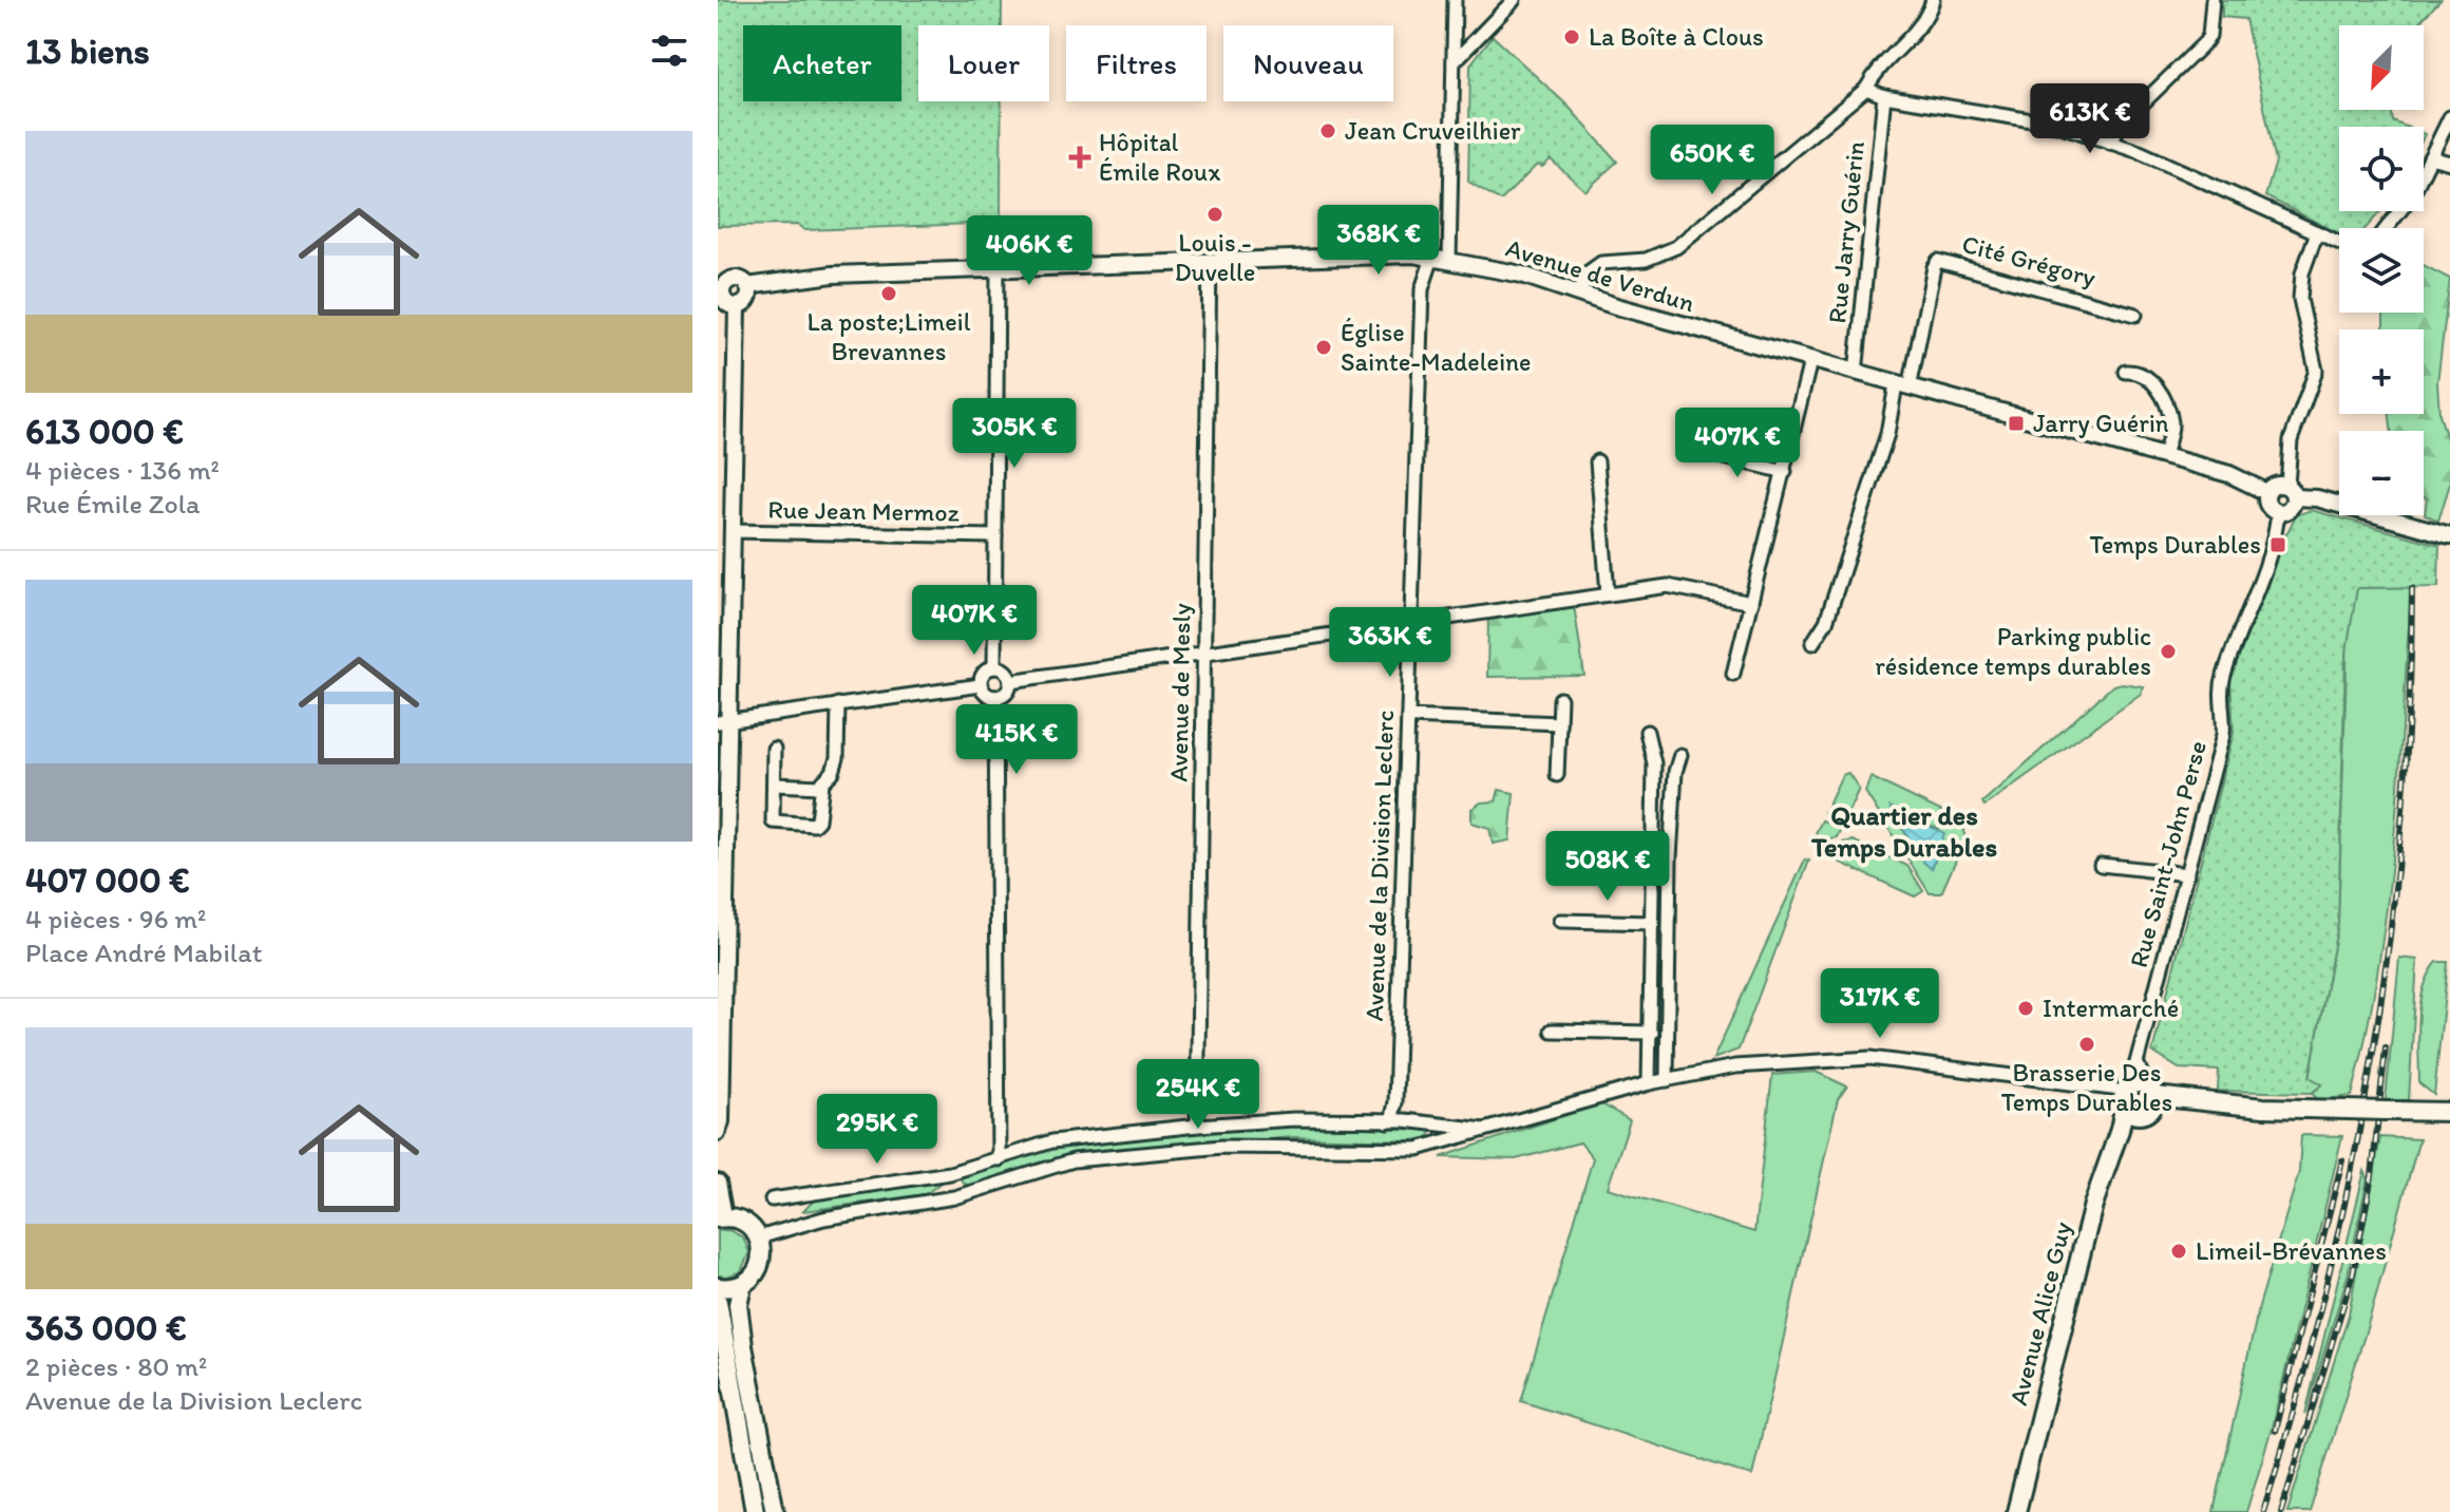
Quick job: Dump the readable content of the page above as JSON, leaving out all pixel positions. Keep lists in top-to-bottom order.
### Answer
{
  "streets": {
    "main road": ["Avenue Alice Guy"],
    "street": [
      "Rue Jarry Guérin",
      "Cité Grégory",
      "Avenue de Verdun",
      "Rue Jean Mermoz",
      "Avenue de Mesly",
      "Rue Saint-John Perse",
      "Avenue de la Division Leclerc"
    ]
  },
  "crossings": [
    ["Rue Jarry Guérin", "Avenue de Verdun"],
    ["Cité Grégory", "Avenue de Verdun"],
    ["Avenue de Verdun", "Avenue de Mesly"],
    ["Avenue de Verdun", "Rue Saint-John Perse"],
    ["Avenue de Verdun", "Avenue de la Division Leclerc"],
    ["Rue Saint-John Perse", "Avenue Alice Guy"]
  ],
  "districts": ["Quartier des Temps Durables"],
  "places": {
    "other": [
      "La Boîte à Clous",
      "Jean Cruveilhier",
      "Louis - Duvelle",
      "La poste;Limeil Brevannes",
      "Église Sainte-Madeleine",
      "Parking public résidence temps durables",
      "Intermarché",
      "Brasserie Des Temps Durables",
      "Limeil-Brévannes"
    ],
    "health": ["Hôpital Émile Roux"],
    "transit": ["Jarry Guérin", "Temps Durables"]
  },
  "north": "bottom left",
  "page": {
    "heading": "13 biens",
    "map_buttons": ["+", "−"],
    "chip": [
      "Acheter",
      "Louer",
      "Filtres",
      "Nouveau"
    ],
    "price": [
      "613K €",
      "650K €",
      "368K €",
      "406K €",
      "305K €",
      "407K €",
      "407K €",
      "363K €",
      "415K €",
      "508K €",
      "317K €",
      "254K €",
      "295K €"
    ],
    "list": [
      {
        "name": "613 000 €",
        "note": "4 pièces · 136 m² · Rue Émile Zola"
      },
      {
        "name": "407 000 €",
        "note": "4 pièces · 96 m² · Place André Mabilat"
      },
      {
        "name": "363 000 €",
        "note": "2 pièces · 80 m² · Avenue de la Division Leclerc"
      }
    ]
  }
}
